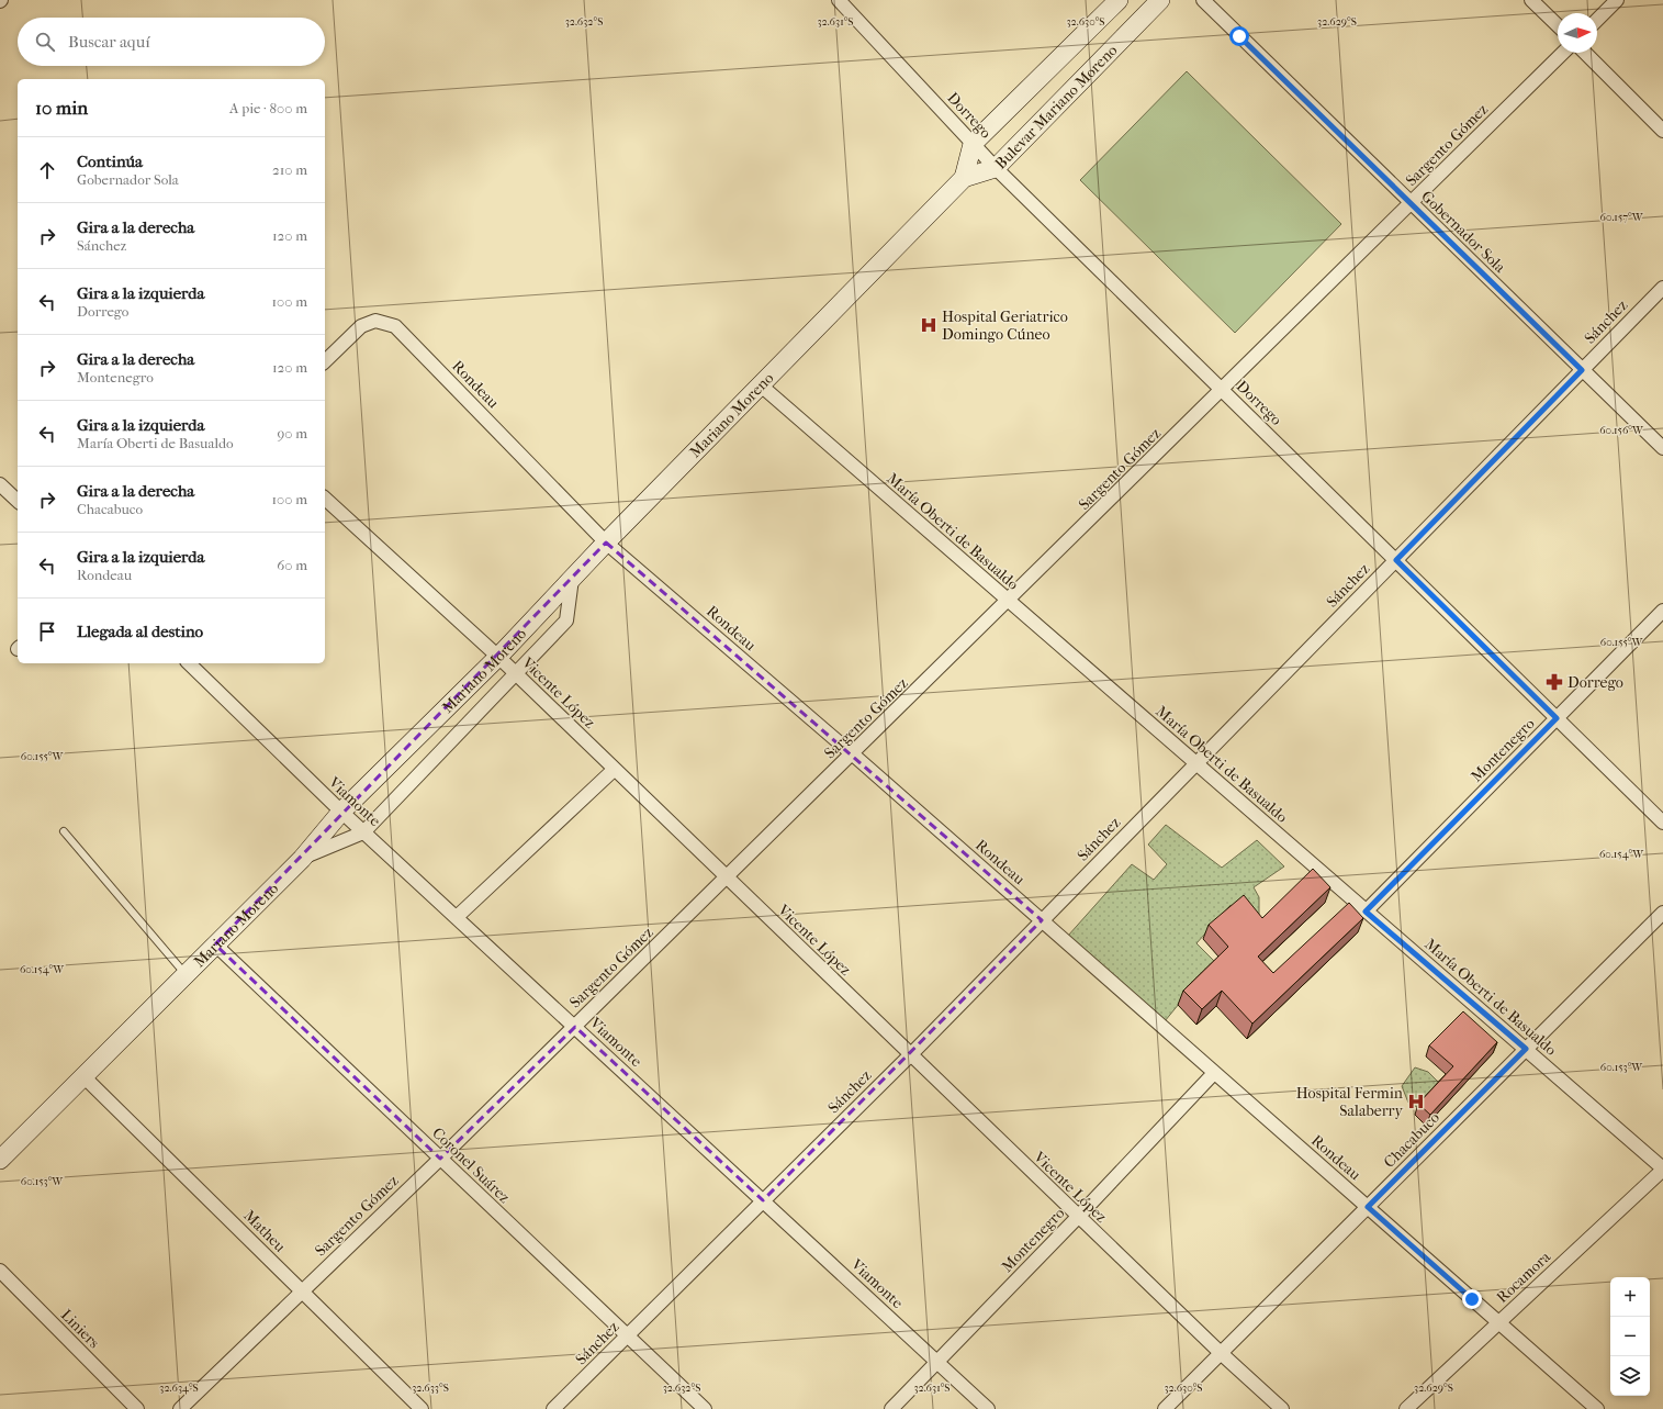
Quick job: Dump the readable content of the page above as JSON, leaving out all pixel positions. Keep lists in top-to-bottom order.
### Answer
{
  "streets": {
    "main road": ["Bulevar Mariano Moreno", "Mariano Moreno"],
    "street": [
      "Dorrego",
      "Sargento Gómez",
      "Gobernador Sola",
      "Sánchez",
      "Rondeau",
      "María Oberti de Basualdo",
      "Vicente López",
      "Montenegro",
      "Viamonte",
      "Chacabuco",
      "Coronel Suárez",
      "Matheu",
      "Rocamora",
      "Liniers"
    ]
  },
  "crossings": [
    ["Bulevar Mariano Moreno", "Dorrego"],
    ["Bulevar Mariano Moreno", "Mariano Moreno"],
    ["Dorrego", "Sargento Gómez"],
    ["Dorrego", "Sánchez"],
    ["Dorrego", "Montenegro"],
    ["Sargento Gómez", "Gobernador Sola"],
    ["Sargento Gómez", "Rondeau"],
    ["Sargento Gómez", "María Oberti de Basualdo"],
    ["Sargento Gómez", "Vicente López"],
    ["Sargento Gómez", "Viamonte"],
    ["Sargento Gómez", "Coronel Suárez"],
    ["Sargento Gómez", "Matheu"],
    ["Gobernador Sola", "Sánchez"],
    ["Sánchez", "Rondeau"],
    ["Sánchez", "María Oberti de Basualdo"],
    ["Sánchez", "Vicente López"],
    ["Sánchez", "Viamonte"],
    ["Sánchez", "Coronel Suárez"],
    ["Rondeau", "Mariano Moreno"],
    ["Rondeau", "Montenegro"],
    ["Rondeau", "Chacabuco"],
    ["Rondeau", "Rocamora"],
    ["Mariano Moreno", "María Oberti de Basualdo"],
    ["Mariano Moreno", "Vicente López"],
    ["Mariano Moreno", "Viamonte"],
    ["Mariano Moreno", "Coronel Suárez"],
    ["Mariano Moreno", "Matheu"],
    ["María Oberti de Basualdo", "Montenegro"],
    ["María Oberti de Basualdo", "Chacabuco"],
    ["María Oberti de Basualdo", "Rocamora"],
    ["Vicente López", "Montenegro"],
    ["Vicente López", "Chacabuco"],
    ["Montenegro", "Viamonte"]
  ],
  "places": {
    "hospital": ["Hospital Geriatrico Domingo Cúneo", "Hospital Fermin Salaberry"],
    "pharmacy": ["Dorrego"]
  },
  "north": "right",
  "page": {
    "search": "Buscar aquí",
    "heading": ["10 min", "A pie · 800 m"],
    "list": [
      ["Continúa", "Gobernador Sola", "210 m"],
      ["Gira a la derecha", "Sánchez", "120 m"],
      ["Gira a la izquierda", "Dorrego", "100 m"],
      ["Gira a la derecha", "Montenegro", "120 m"],
      ["Gira a la izquierda", "María Oberti de Basualdo", "90 m"],
      ["Gira a la derecha", "Chacabuco", "100 m"],
      ["Gira a la izquierda", "Rondeau", "60 m"],
      "Llegada al destino"
    ],
    "map_buttons": ["+", "−"]
  },
  "coordinates": [
    "32.632°S",
    "32.631°S",
    "32.630°S",
    "32.629°S",
    "60.157°W",
    "60.156°W",
    "60.155°W",
    "60.154°W",
    "60.153°W",
    "32.634°S",
    "32.633°S"
  ]
}
